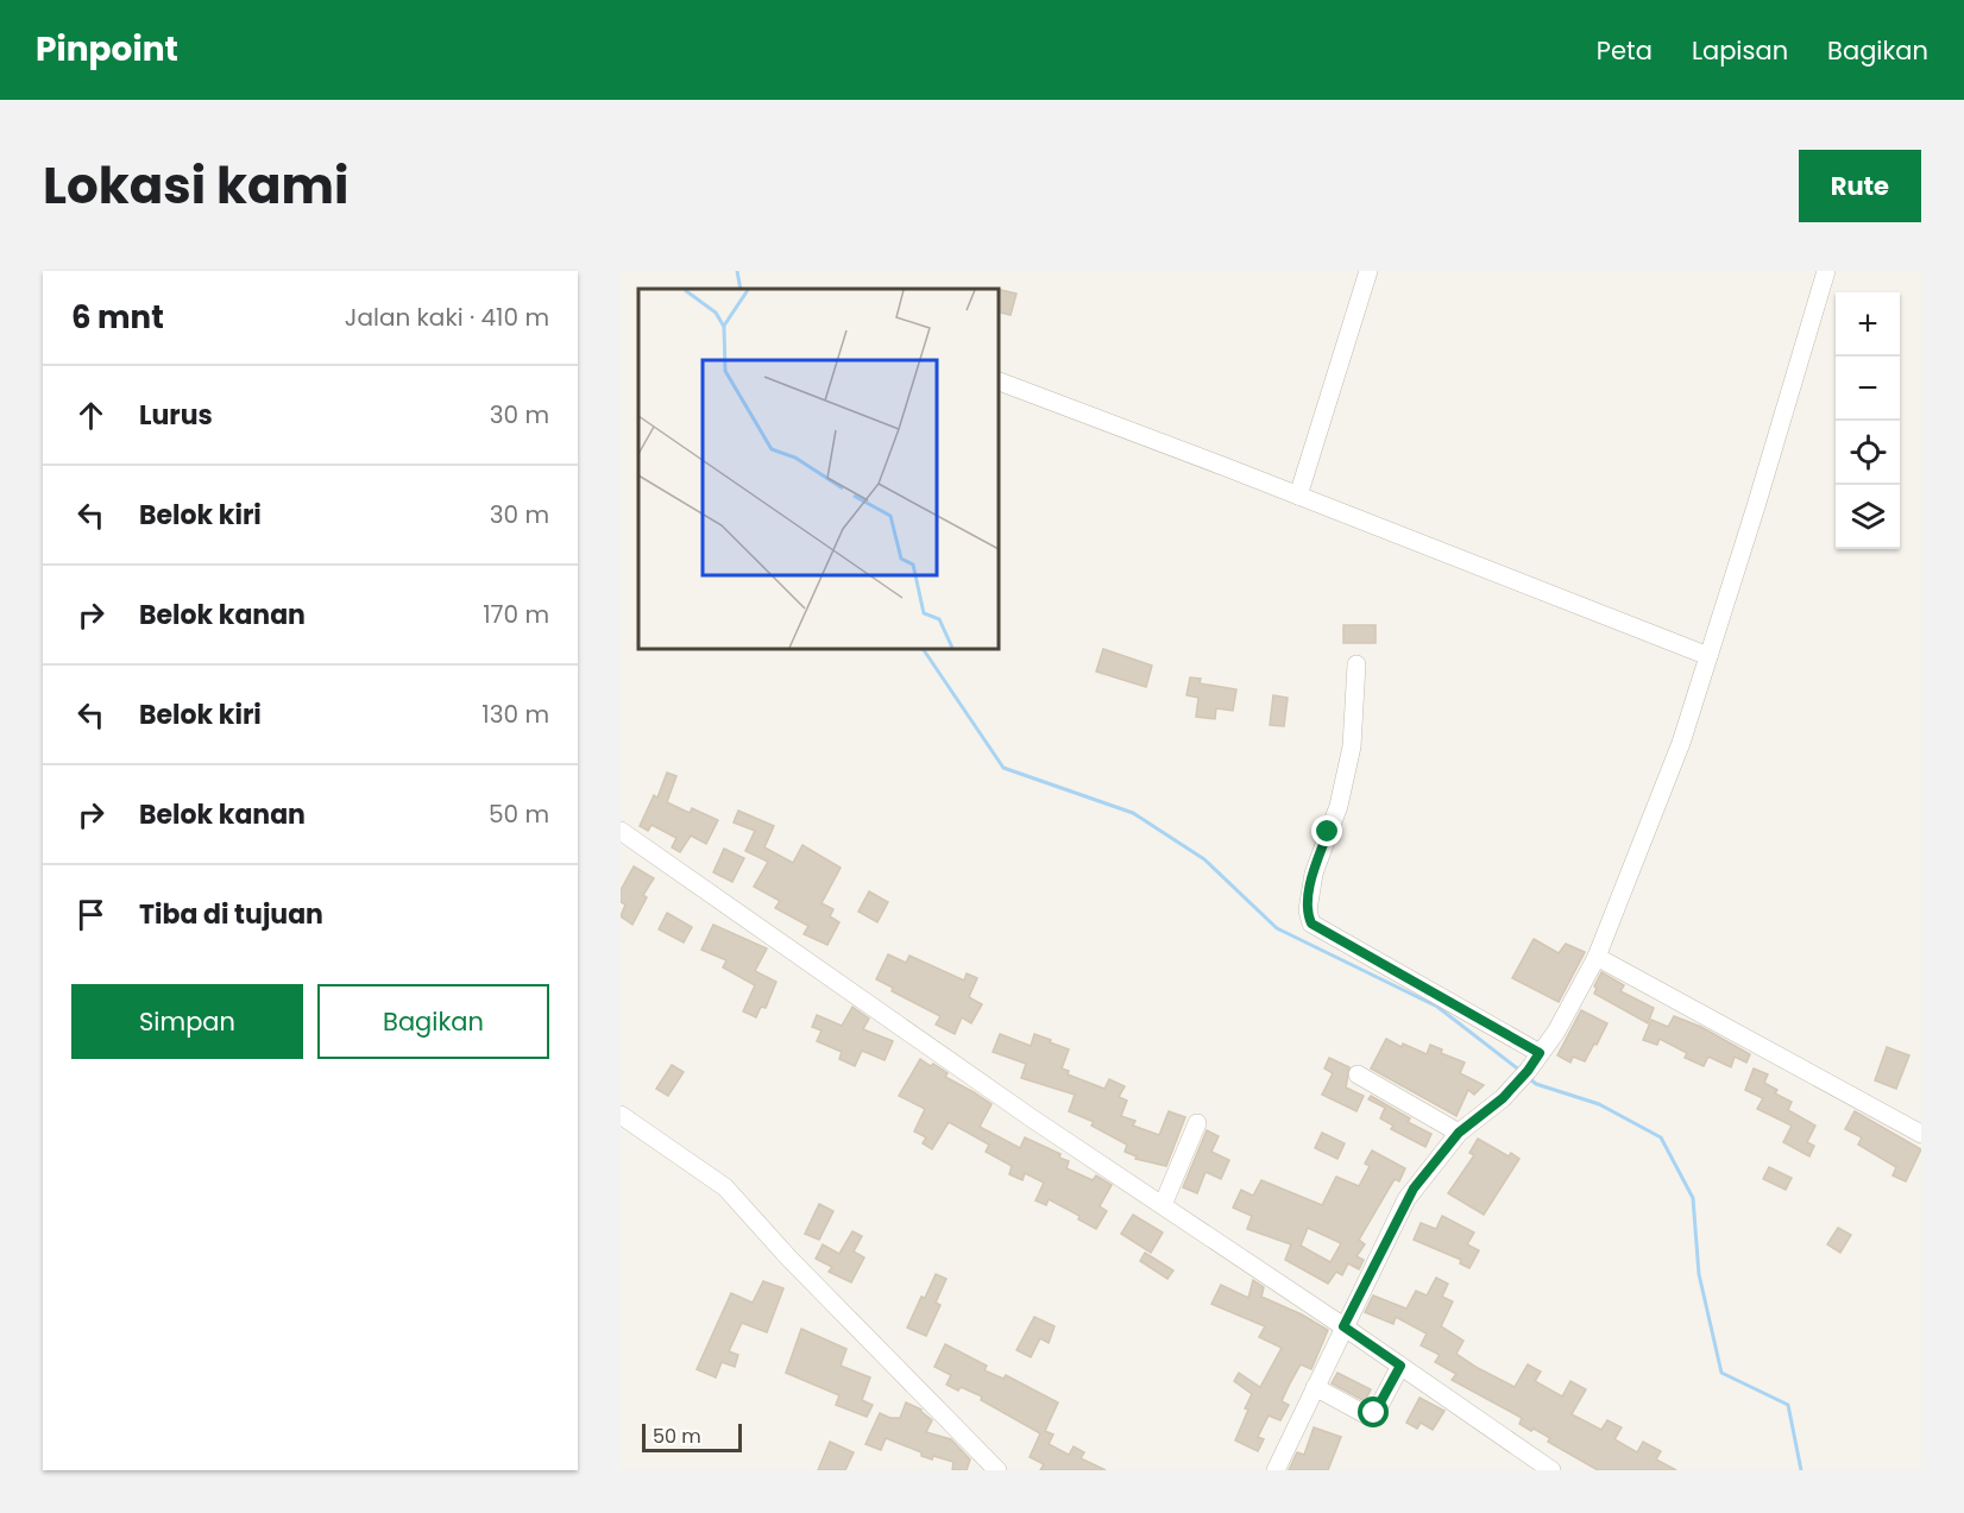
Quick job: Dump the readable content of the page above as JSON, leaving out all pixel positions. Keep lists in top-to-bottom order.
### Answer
{
  "scale_bar": "50 m",
  "page": {
    "header": "Pinpoint",
    "nav": ["Peta", "Lapisan", "Bagikan"],
    "title": "Lokasi kami",
    "buttons": [
      "Rute",
      ["Simpan", "Bagikan"]
    ],
    "heading": ["6 mnt", "Jalan kaki · 410 m"],
    "map_buttons": ["+", "−"],
    "list": [
      ["Lurus", "30 m"],
      ["Belok kiri", "30 m"],
      ["Belok kanan", "170 m"],
      ["Belok kiri", "130 m"],
      ["Belok kanan", "50 m"],
      "Tiba di tujuan"
    ],
    "scale": "50 m"
  }
}
